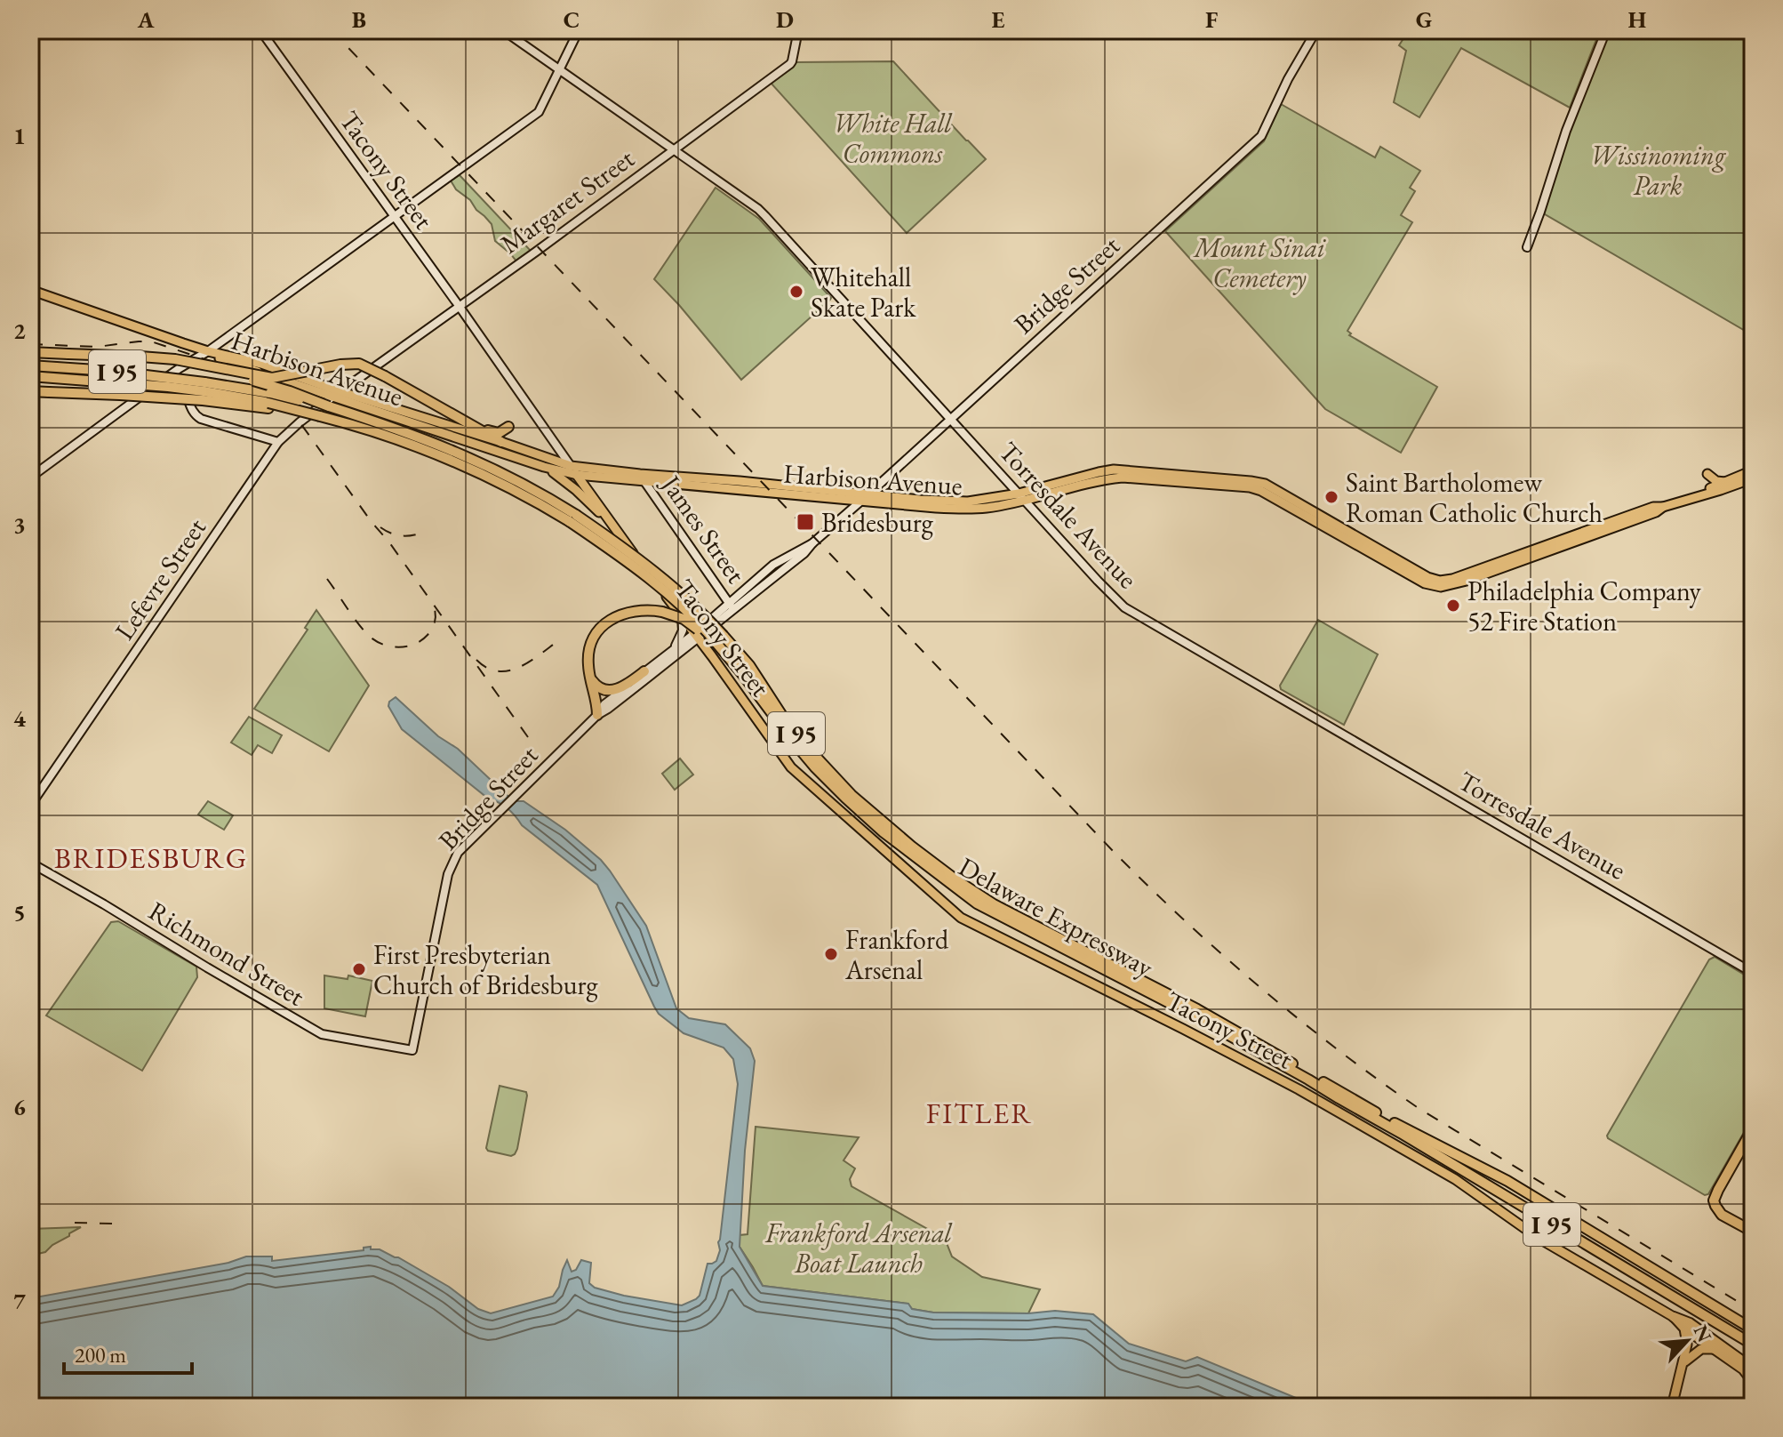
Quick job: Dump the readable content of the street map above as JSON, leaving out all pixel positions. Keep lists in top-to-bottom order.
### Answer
{
  "streets": {
    "highway": ["I 95", "Delaware Expressway"],
    "main road": [
      "Tacony Street",
      "Margaret Street",
      "Bridge Street",
      "Harbison Avenue",
      "Torresdale Avenue",
      "James Street",
      "Lefevre Street",
      "Richmond Street"
    ]
  },
  "crossings": [
    ["Tacony Street", "Margaret Street"],
    ["Tacony Street", "Bridge Street"],
    ["Tacony Street", "Harbison Avenue"],
    ["Margaret Street", "Harbison Avenue"],
    ["Margaret Street", "Torresdale Avenue"],
    ["Margaret Street", "Lefevre Street"],
    ["Bridge Street", "Harbison Avenue"],
    ["Bridge Street", "Torresdale Avenue"],
    ["Bridge Street", "James Street"],
    ["Bridge Street", "Richmond Street"],
    ["Harbison Avenue", "Torresdale Avenue"],
    ["Harbison Avenue", "James Street"],
    ["Harbison Avenue", "Lefevre Street"]
  ],
  "districts": ["BRIDESBURG", "FITLER"],
  "parks": [
    "White Hall Commons",
    "Wissinoming Park",
    "Mount Sinai Cemetery",
    "Frankford Arsenal Boat Launch"
  ],
  "places": {
    "other": [
      "Whitehall Skate Park",
      "Saint Bartholomew Roman Catholic Church",
      "Philadelphia Company 52 Fire Station",
      "Frankford Arsenal",
      "First Presbyterian Church of Bridesburg"
    ],
    "transit": ["Bridesburg"]
  },
  "scale_bar": "200 m",
  "north": "top right",
  "grid": {
    "columns": [
      "A",
      "B",
      "C",
      "D",
      "E",
      "F",
      "G",
      "H"
    ],
    "rows": [
      "1",
      "2",
      "3",
      "4",
      "5",
      "6",
      "7"
    ]
  }
}
